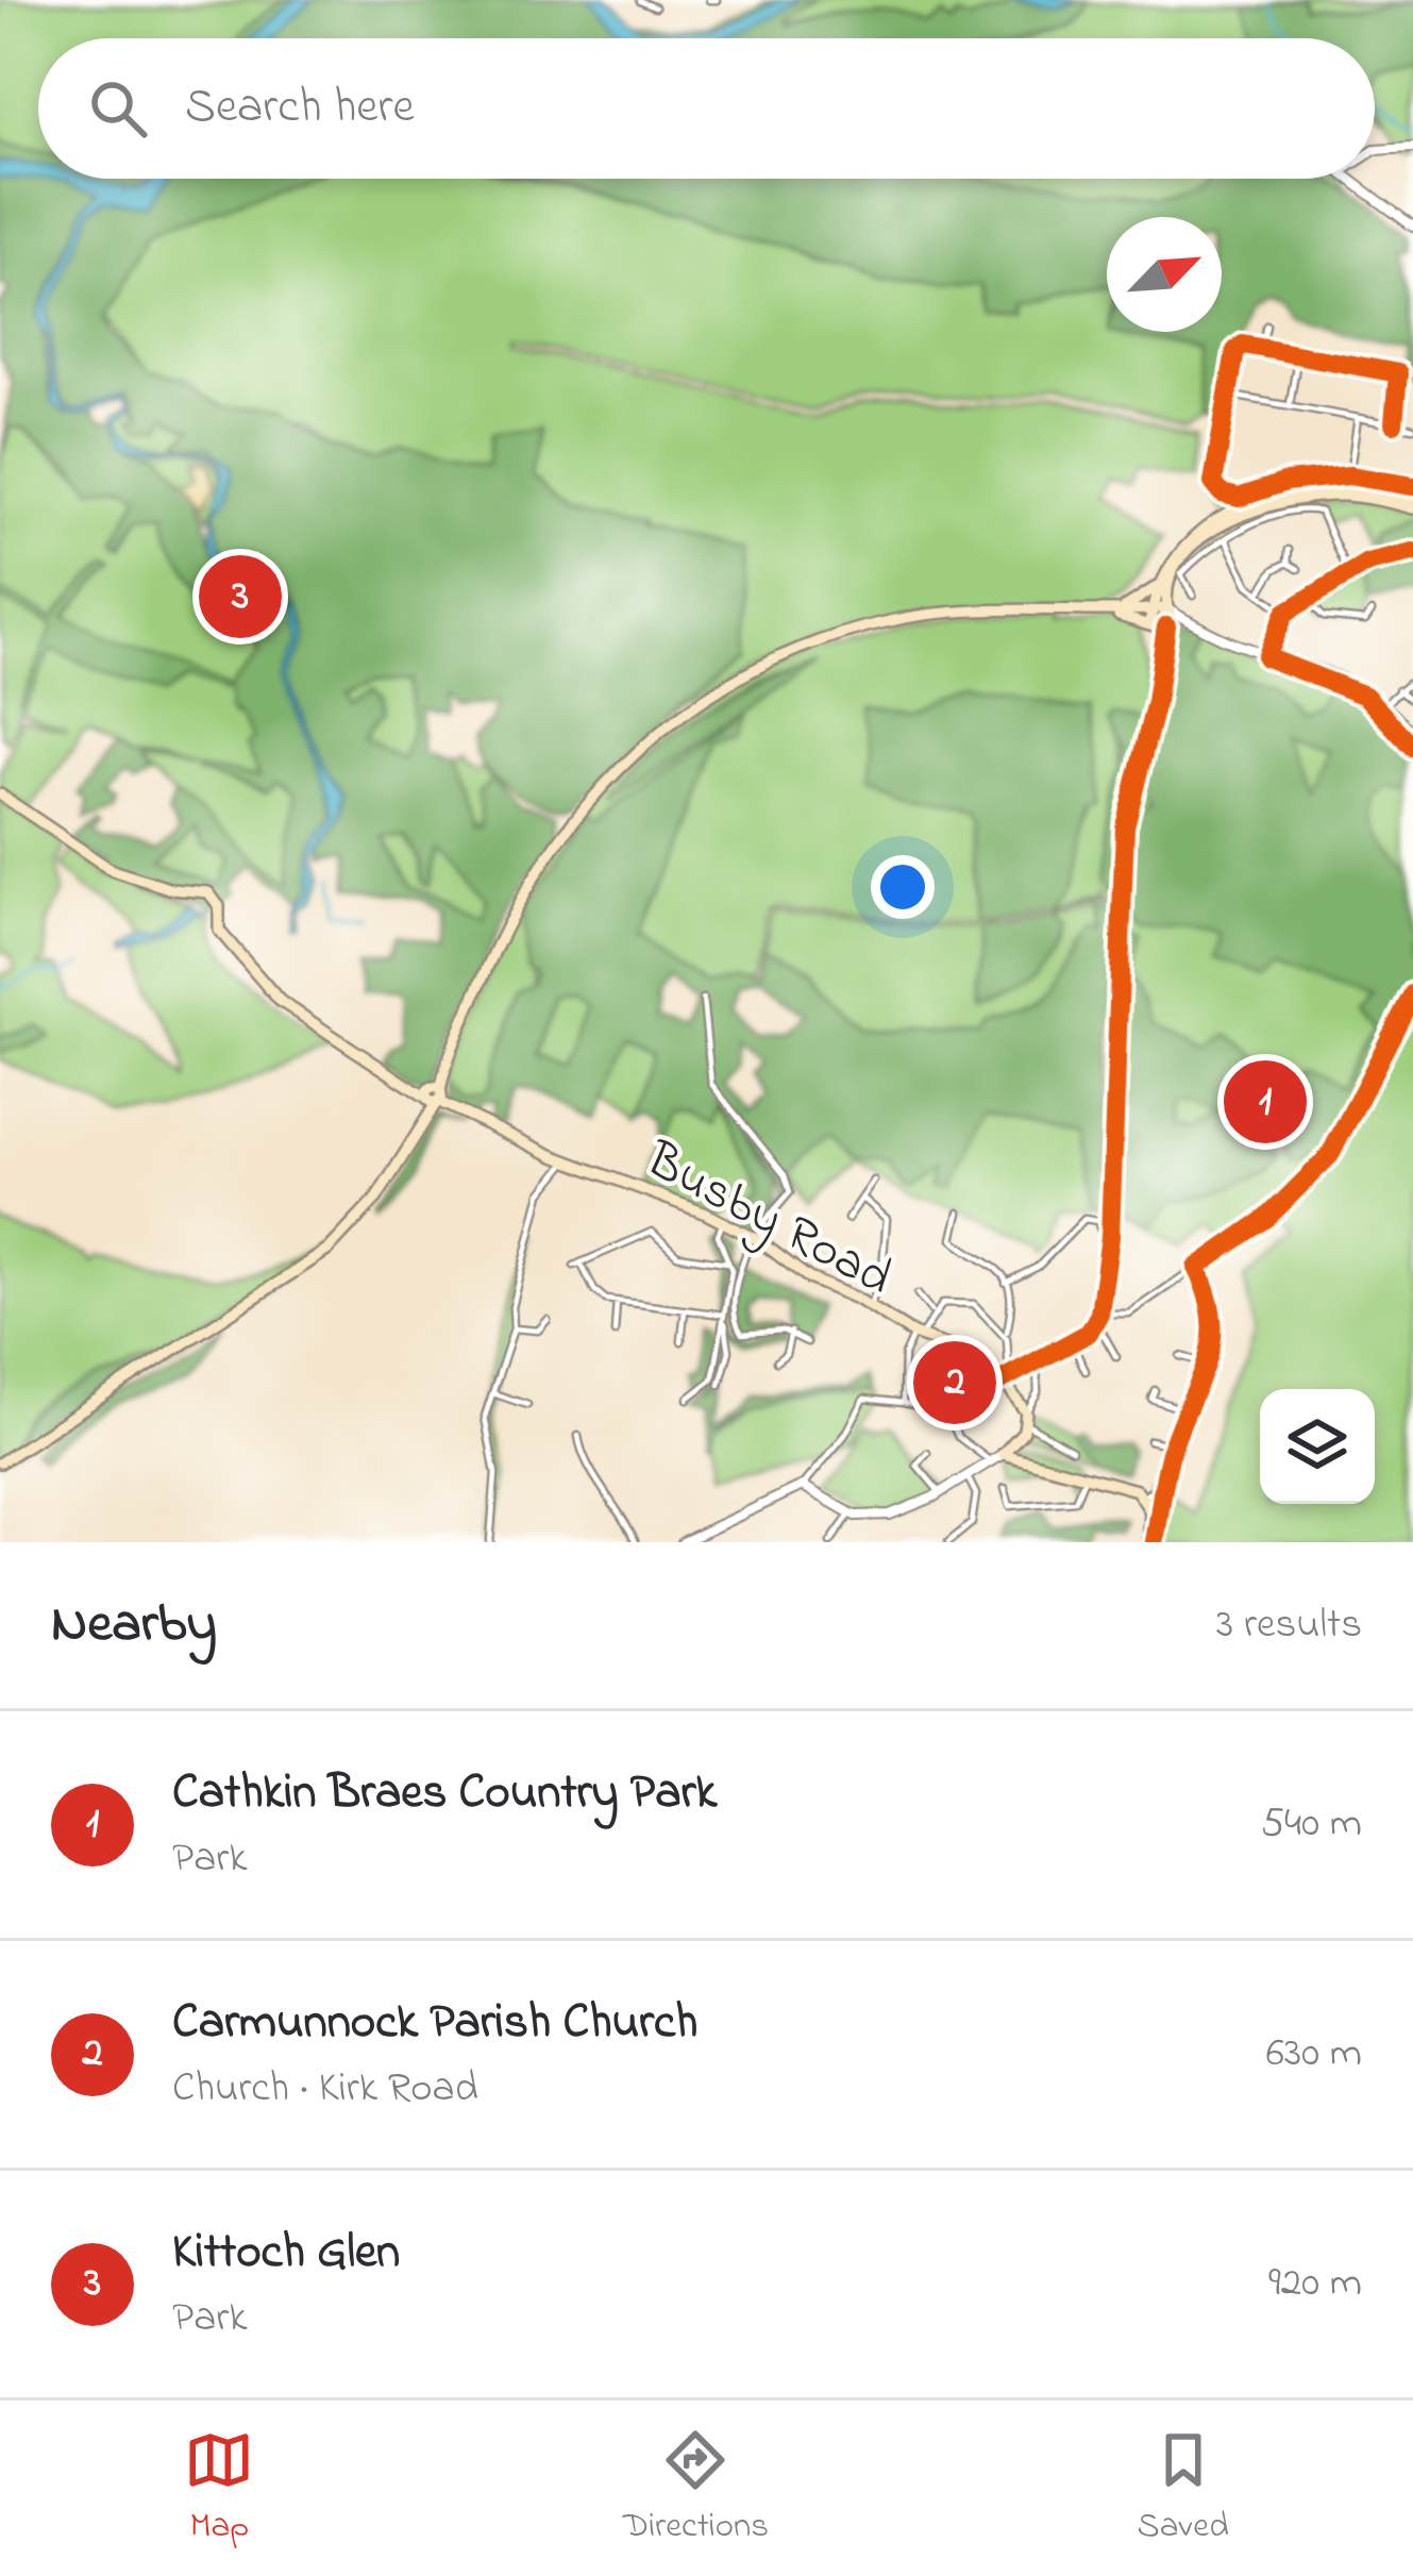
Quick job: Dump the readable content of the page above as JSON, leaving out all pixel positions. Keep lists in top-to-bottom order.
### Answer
{
  "streets": {
    "main road": ["Busby Road"]
  },
  "north": "top right",
  "page": {
    "search": "Search here",
    "pins": ["3", "1", "2"],
    "heading": ["Nearby", "3 results"],
    "list": [
      {
        "mark": "1",
        "name": "Cathkin Braes Country Park",
        "note": "Park",
        "value": "540 m"
      },
      {
        "mark": "2",
        "name": "Carmunnock Parish Church",
        "note": "Church · Kirk Road",
        "value": "630 m"
      },
      {
        "mark": "3",
        "name": "Kittoch Glen",
        "note": "Park",
        "value": "920 m"
      }
    ],
    "nav": ["Map", "Directions", "Saved"]
  }
}
